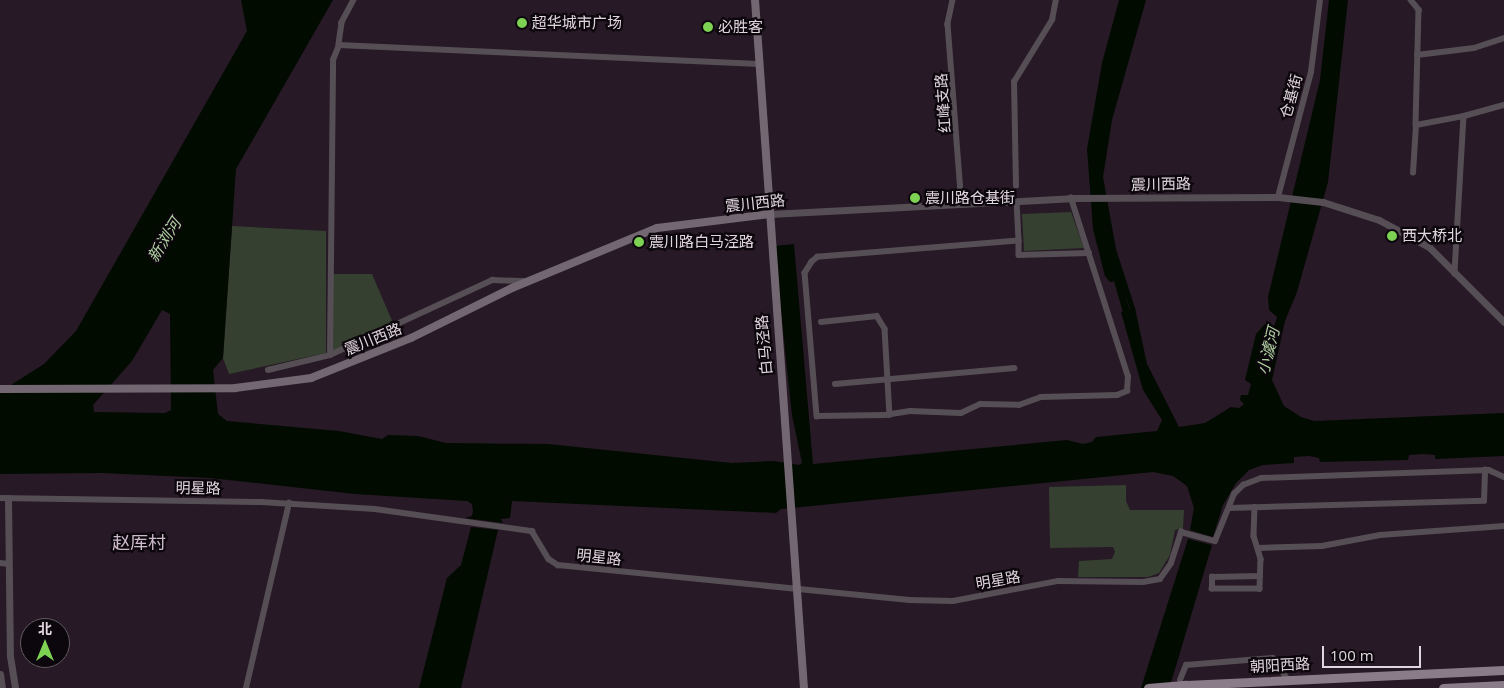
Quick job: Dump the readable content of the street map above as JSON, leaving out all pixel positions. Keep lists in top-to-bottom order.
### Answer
{
  "streets": {
    "main road": ["震川西路", "白马泾路", "朝阳西路"],
    "street": ["仓基街", "红峰支路", "明星路"]
  },
  "crossings": [
    ["仓基街", "震川西路"],
    ["红峰支路", "震川西路"],
    ["震川西路", "白马泾路"],
    ["白马泾路", "明星路"]
  ],
  "districts": ["赵厍村"],
  "water": ["新浏河", "小澞河"],
  "places": [
    "超华城市广场",
    "必胜客",
    "震川路仓基街",
    "西大桥北",
    "震川路白马泾路"
  ],
  "scale_bar": "100 m",
  "north": "top"
}
